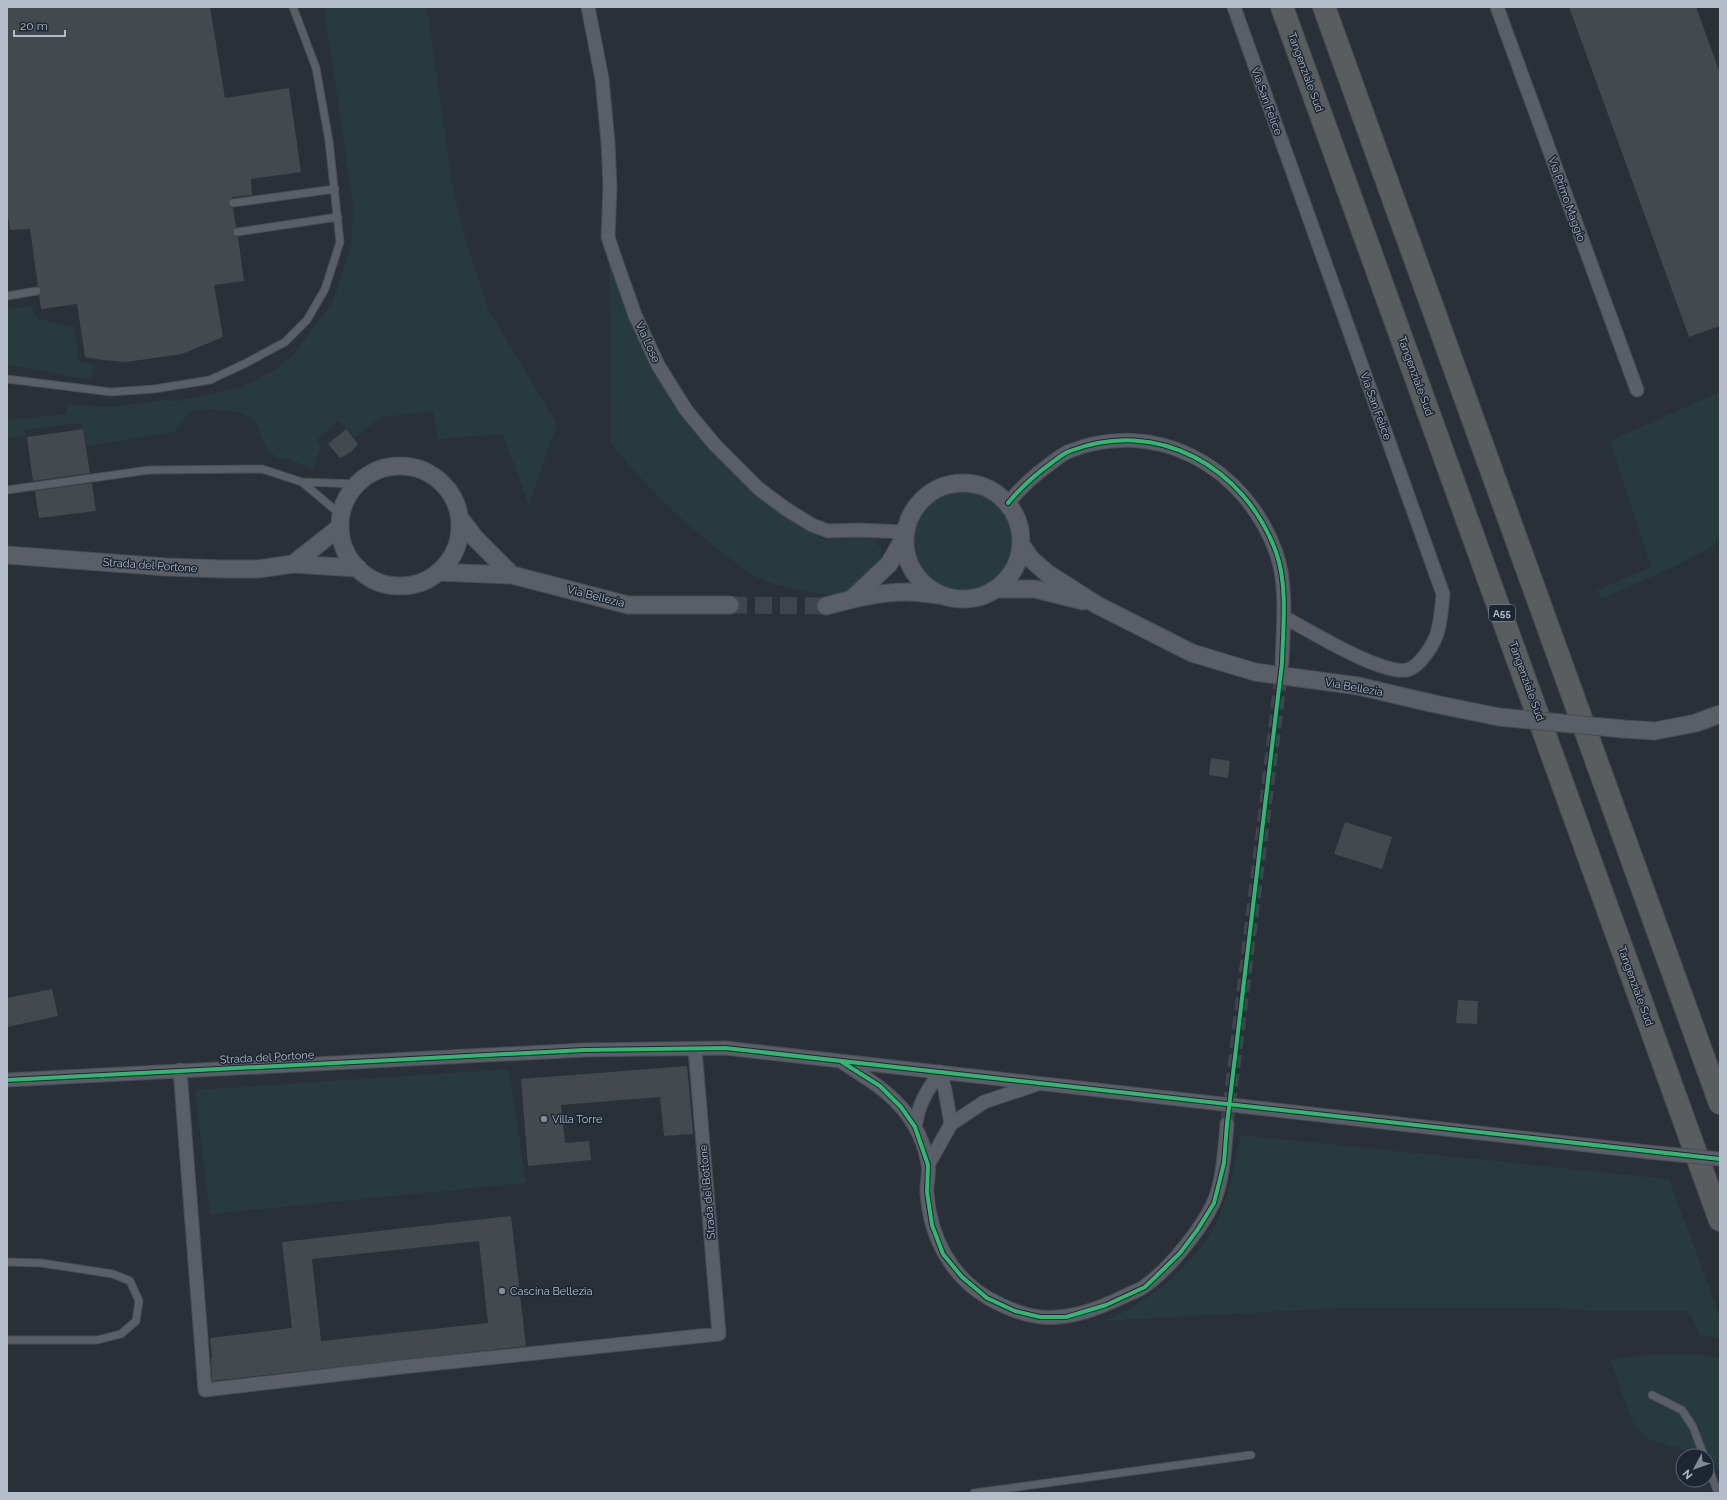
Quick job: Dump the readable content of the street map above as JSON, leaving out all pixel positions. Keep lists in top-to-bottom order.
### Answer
{
  "streets": {
    "highway": ["Tangenziale Sud", "A55"],
    "street": [
      "Via San Felice",
      "Via Primo Maggio",
      "Via Lose",
      "Strada del Portone",
      "Via Bellezia",
      "Strada del Bottone"
    ]
  },
  "crossings": [
    ["Via Lose", "Via Bellezia"],
    ["Strada del Portone", "Via Bellezia"],
    ["Strada del Portone", "Strada del Bottone"]
  ],
  "places": ["Villa Torre", "Cascina Bellezia"],
  "scale_bar": "20 m",
  "north": "bottom left"
}
